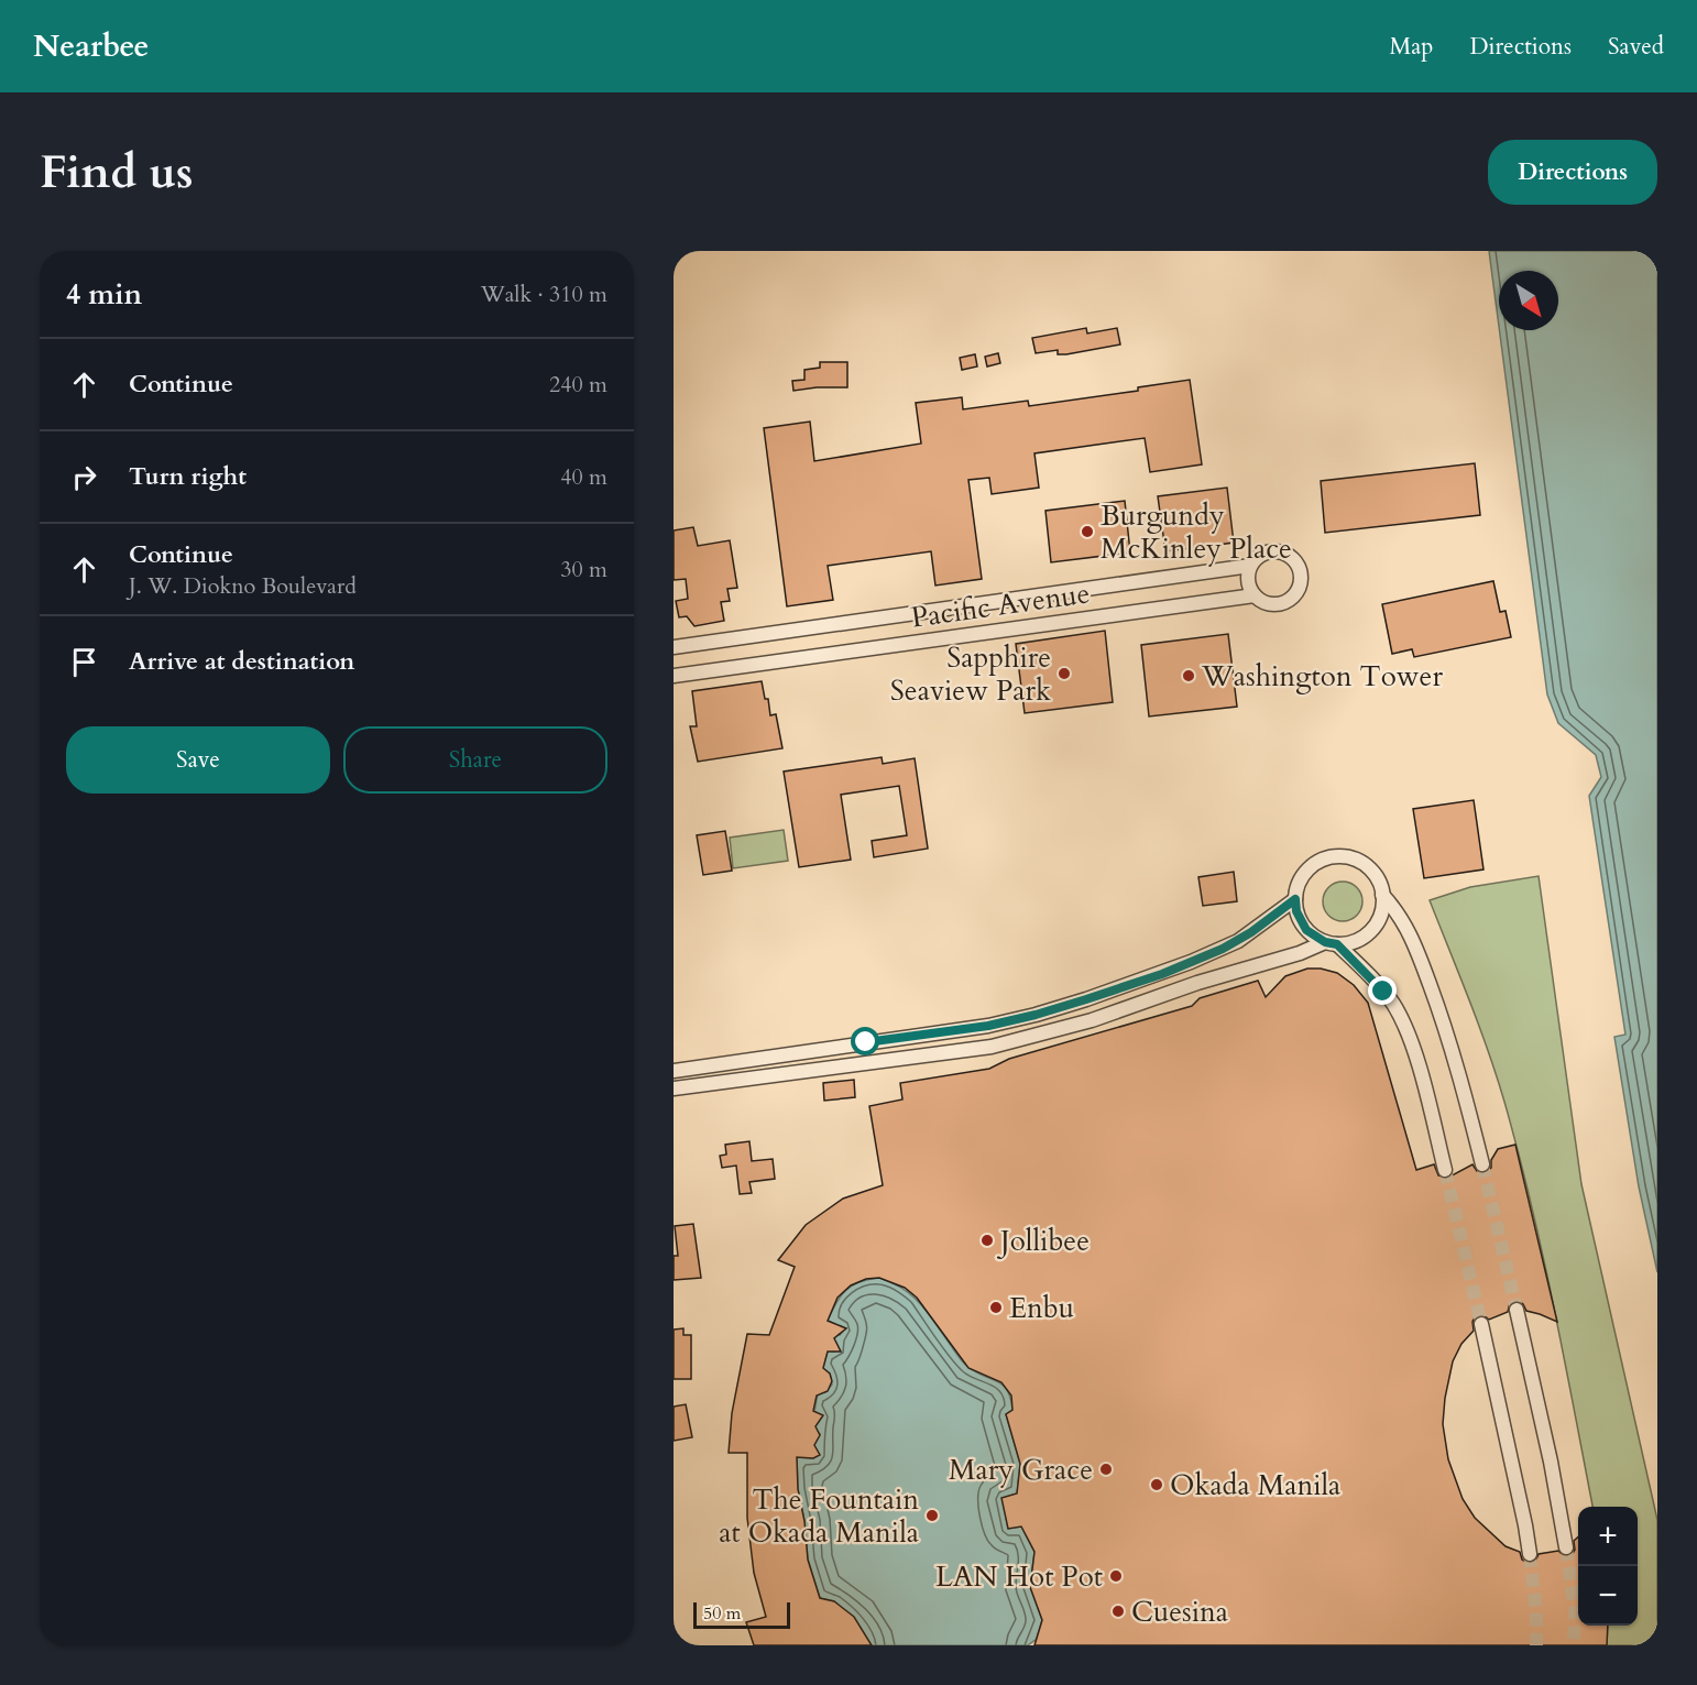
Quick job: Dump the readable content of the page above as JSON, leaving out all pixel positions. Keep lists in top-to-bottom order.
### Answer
{
  "streets": {
    "street": ["Pacific Avenue"]
  },
  "places": [
    "Burgundy McKinley Place",
    "Sapphire Seaview Park",
    "Washington Tower",
    "Jollibee",
    "Enbu",
    "Mary Grace",
    "Okada Manila",
    "The Fountain at Okada Manila",
    "LAN Hot Pot",
    "Cuesina"
  ],
  "scale_bar": "50 m",
  "north": "bottom right",
  "page": {
    "header": "Nearbee",
    "nav": ["Map", "Directions", "Saved"],
    "buttons": [
      "Directions",
      ["Save", "Share"]
    ],
    "title": "Find us",
    "heading": ["4 min", "Walk · 310 m"],
    "list": [
      ["Continue", "240 m"],
      ["Turn right", "40 m"],
      ["Continue", "J. W. Diokno Boulevard", "30 m"],
      "Arrive at destination"
    ],
    "map_buttons": ["+", "−"],
    "scale": "50 m"
  }
}
